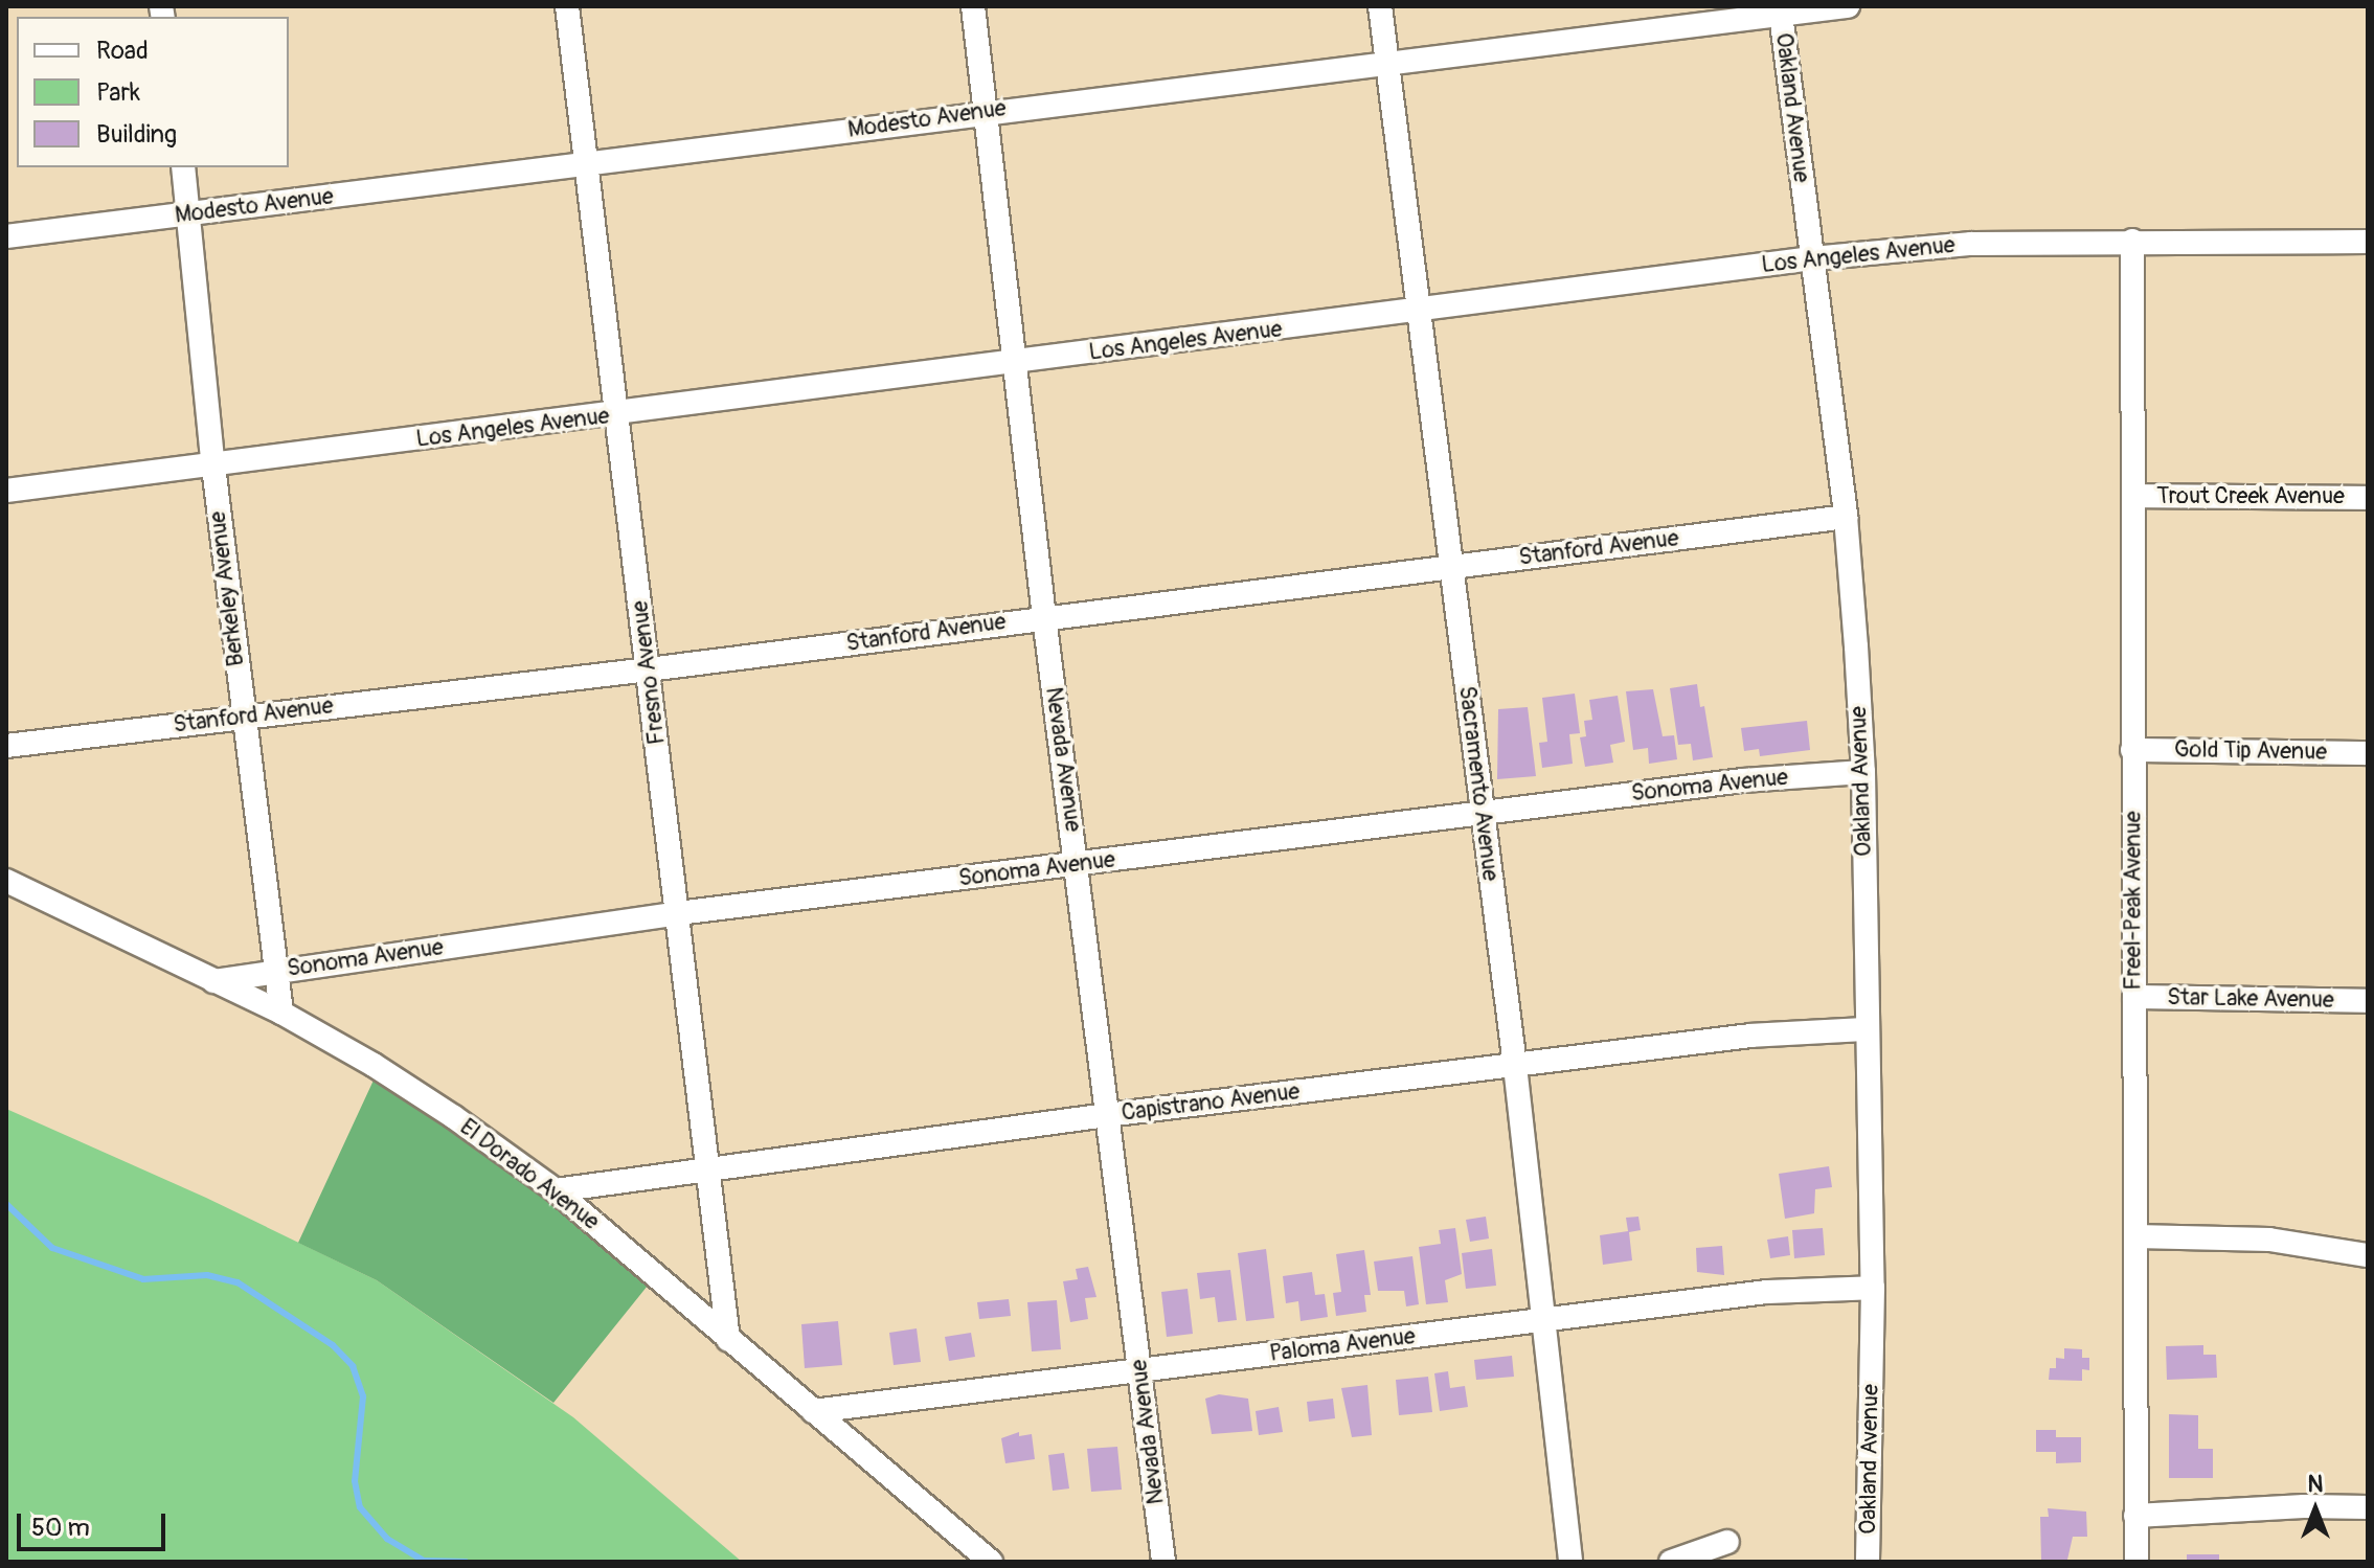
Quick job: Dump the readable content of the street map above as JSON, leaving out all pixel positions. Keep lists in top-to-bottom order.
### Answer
{
  "streets": {
    "street": [
      "Oakland Avenue",
      "Modesto Avenue",
      "Los Angeles Avenue",
      "Trout Creek Avenue",
      "Stanford Avenue",
      "Berkeley Avenue",
      "Fresno Avenue",
      "Gold Tip Avenue",
      "Nevada Avenue",
      "Sacramento Avenue",
      "Sonoma Avenue",
      "Freel-Peak Avenue",
      "Star Lake Avenue",
      "Capistrano Avenue",
      "El Dorado Avenue",
      "Paloma Avenue"
    ]
  },
  "crossings": [
    ["Oakland Avenue", "Modesto Avenue"],
    ["Oakland Avenue", "Los Angeles Avenue"],
    ["Oakland Avenue", "Stanford Avenue"],
    ["Oakland Avenue", "Sonoma Avenue"],
    ["Oakland Avenue", "Capistrano Avenue"],
    ["Oakland Avenue", "Paloma Avenue"],
    ["Modesto Avenue", "Berkeley Avenue"],
    ["Modesto Avenue", "Fresno Avenue"],
    ["Modesto Avenue", "Nevada Avenue"],
    ["Modesto Avenue", "Sacramento Avenue"],
    ["Los Angeles Avenue", "Berkeley Avenue"],
    ["Los Angeles Avenue", "Fresno Avenue"],
    ["Los Angeles Avenue", "Nevada Avenue"],
    ["Los Angeles Avenue", "Sacramento Avenue"],
    ["Los Angeles Avenue", "Freel-Peak Avenue"],
    ["Trout Creek Avenue", "Freel-Peak Avenue"],
    ["Stanford Avenue", "Berkeley Avenue"],
    ["Stanford Avenue", "Fresno Avenue"],
    ["Stanford Avenue", "Nevada Avenue"],
    ["Stanford Avenue", "Sacramento Avenue"],
    ["Berkeley Avenue", "Sonoma Avenue"],
    ["Berkeley Avenue", "El Dorado Avenue"],
    ["Fresno Avenue", "Sonoma Avenue"],
    ["Fresno Avenue", "Capistrano Avenue"],
    ["Fresno Avenue", "El Dorado Avenue"],
    ["Gold Tip Avenue", "Freel-Peak Avenue"],
    ["Nevada Avenue", "Sonoma Avenue"],
    ["Nevada Avenue", "Capistrano Avenue"],
    ["Nevada Avenue", "Paloma Avenue"],
    ["Sacramento Avenue", "Sonoma Avenue"],
    ["Sacramento Avenue", "Capistrano Avenue"],
    ["Sacramento Avenue", "Paloma Avenue"],
    ["Sonoma Avenue", "El Dorado Avenue"],
    ["Freel-Peak Avenue", "Star Lake Avenue"],
    ["Capistrano Avenue", "El Dorado Avenue"],
    ["El Dorado Avenue", "Paloma Avenue"]
  ],
  "legend": ["Road", "Park", "Building"],
  "scale_bar": "50 m",
  "north": "top"
}
